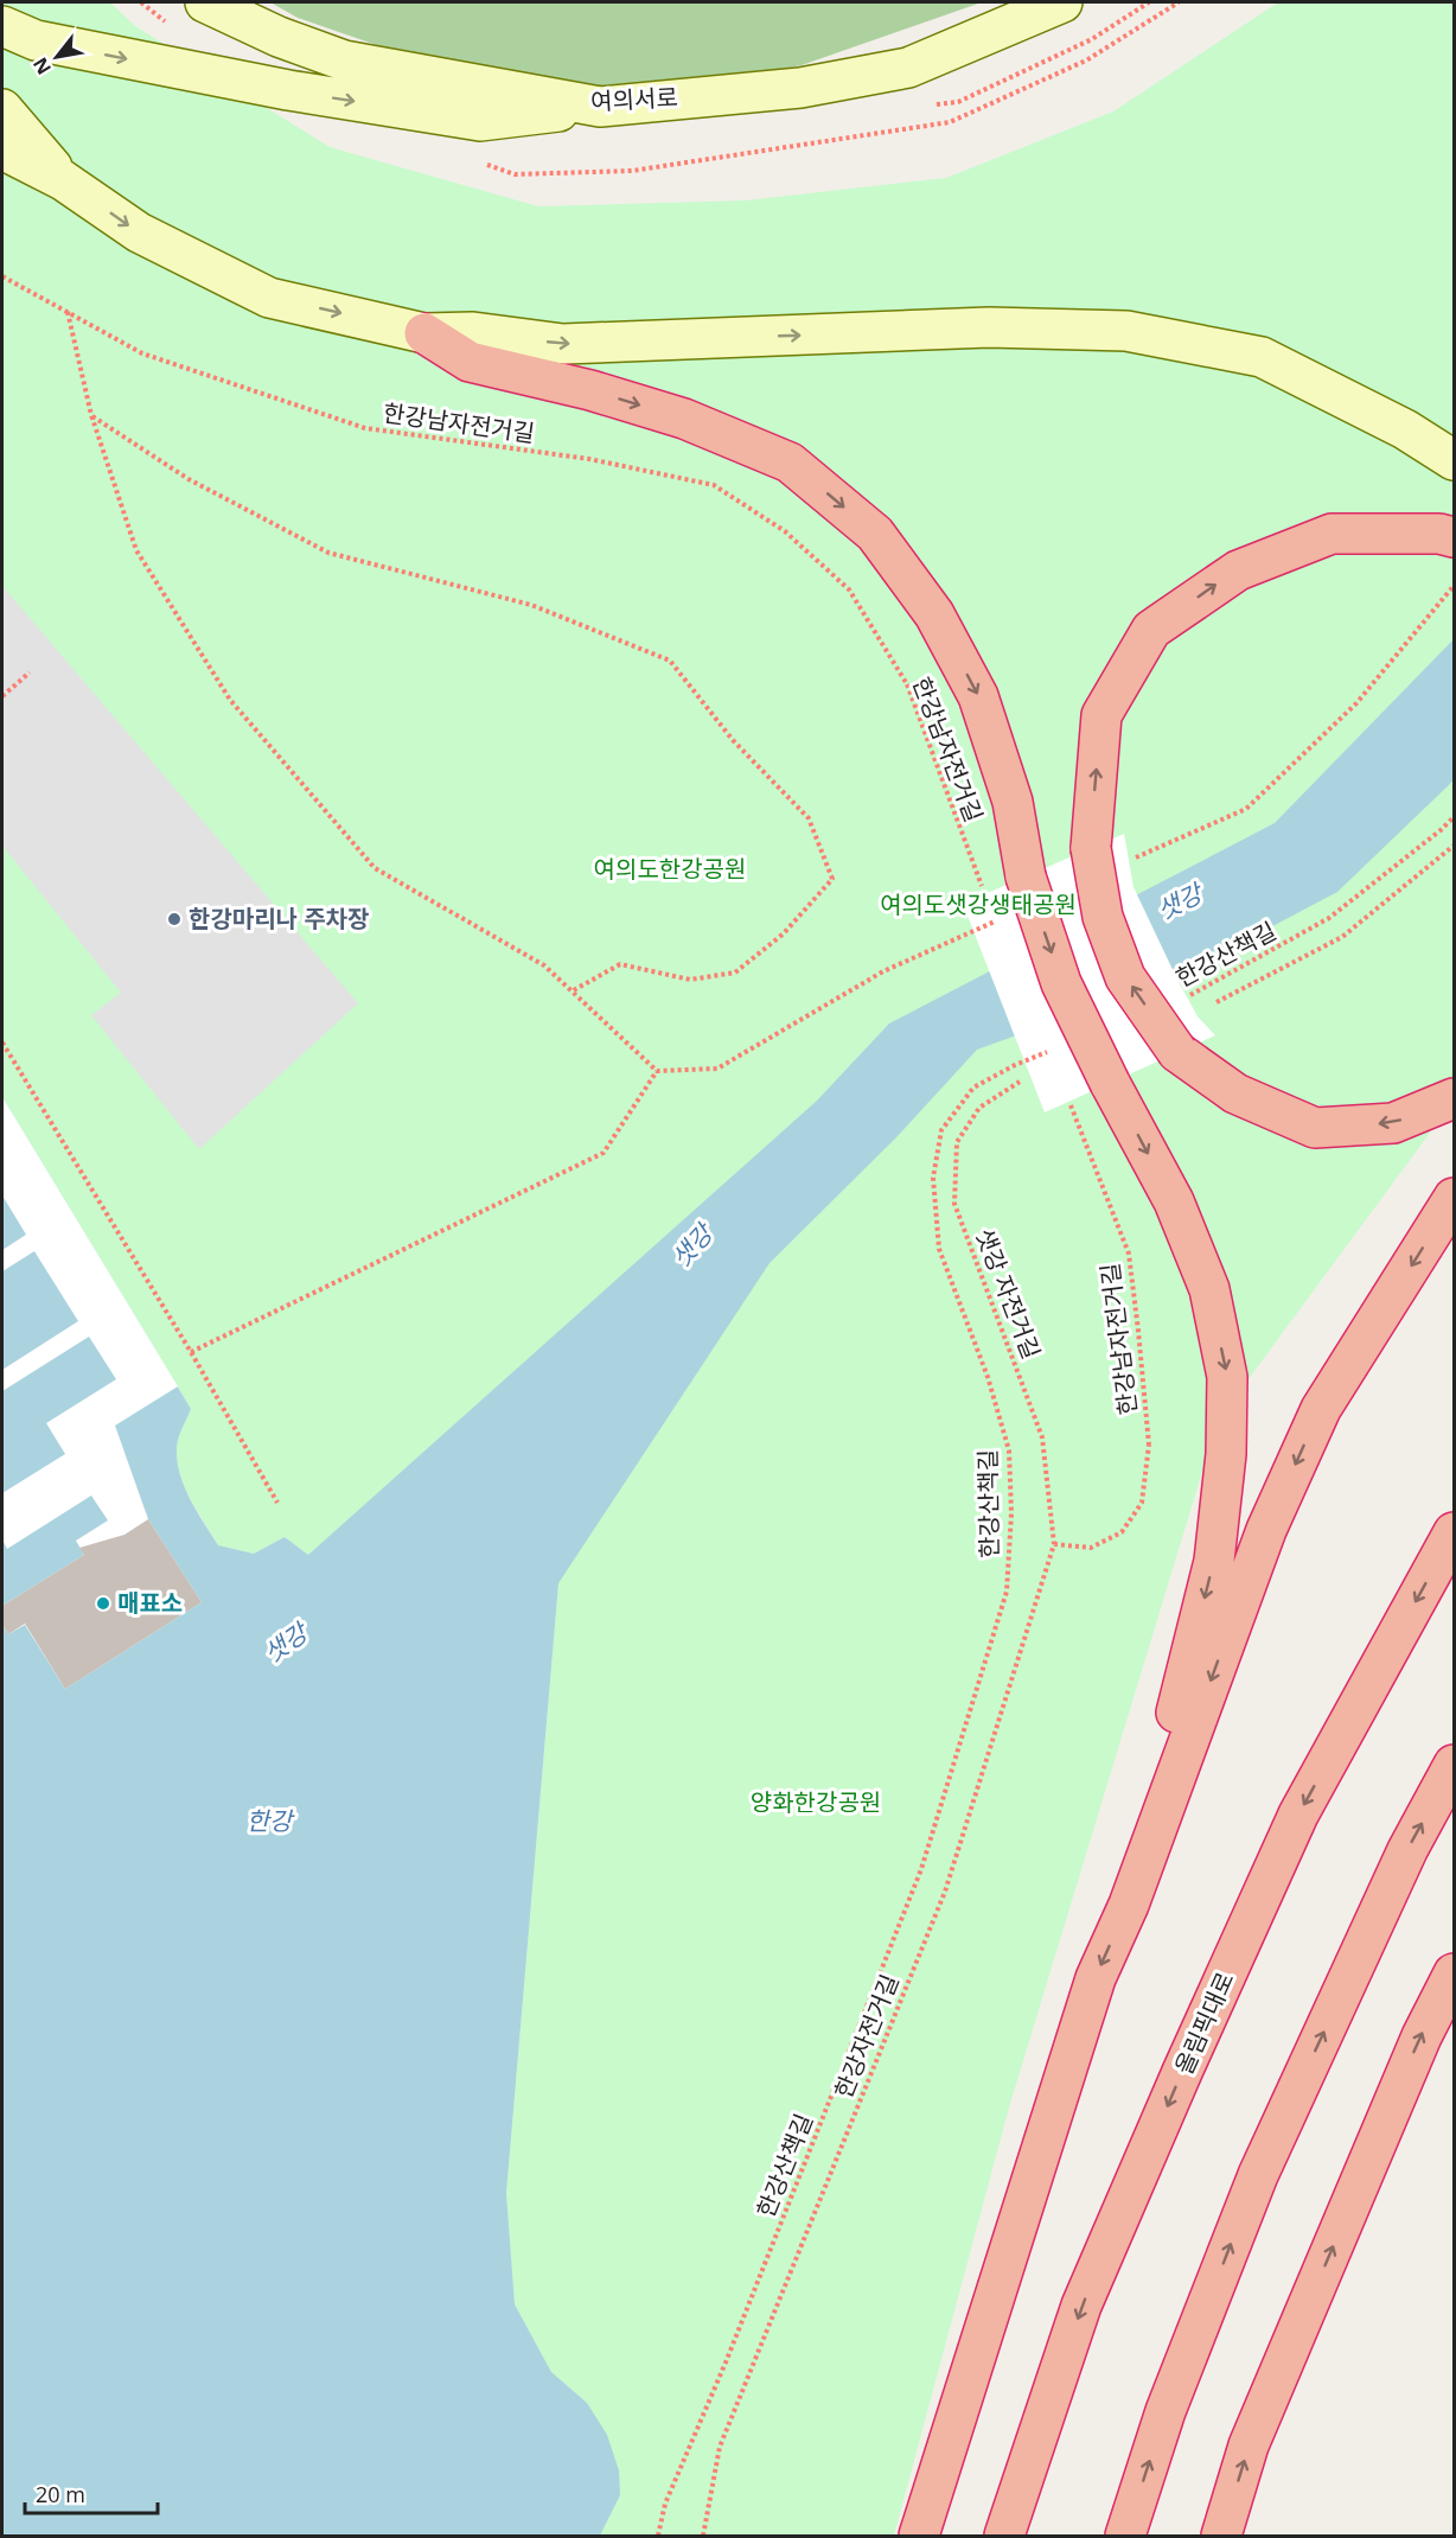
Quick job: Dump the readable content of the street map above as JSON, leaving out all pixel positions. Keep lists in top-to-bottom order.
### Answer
{
  "streets": {
    "highway": ["올림픽대로"],
    "main road": ["여의서로"],
    "path": [
      "한강남자전거길",
      "한강산책길",
      "샛강 자전거길",
      "한강자전거길"
    ]
  },
  "crossings": [
    ["한강남자전거길", "샛강 자전거길"],
    ["한강남자전거길", "한강자전거길"],
    ["샛강 자전거길", "한강자전거길"]
  ],
  "water": ["샛강", "한강"],
  "parks": ["여의도한강공원", "여의도샛강생태공원", "양화한강공원"],
  "places": ["한강마리나 주차장", "매표소"],
  "scale_bar": "20 m",
  "north": "bottom left"
}
